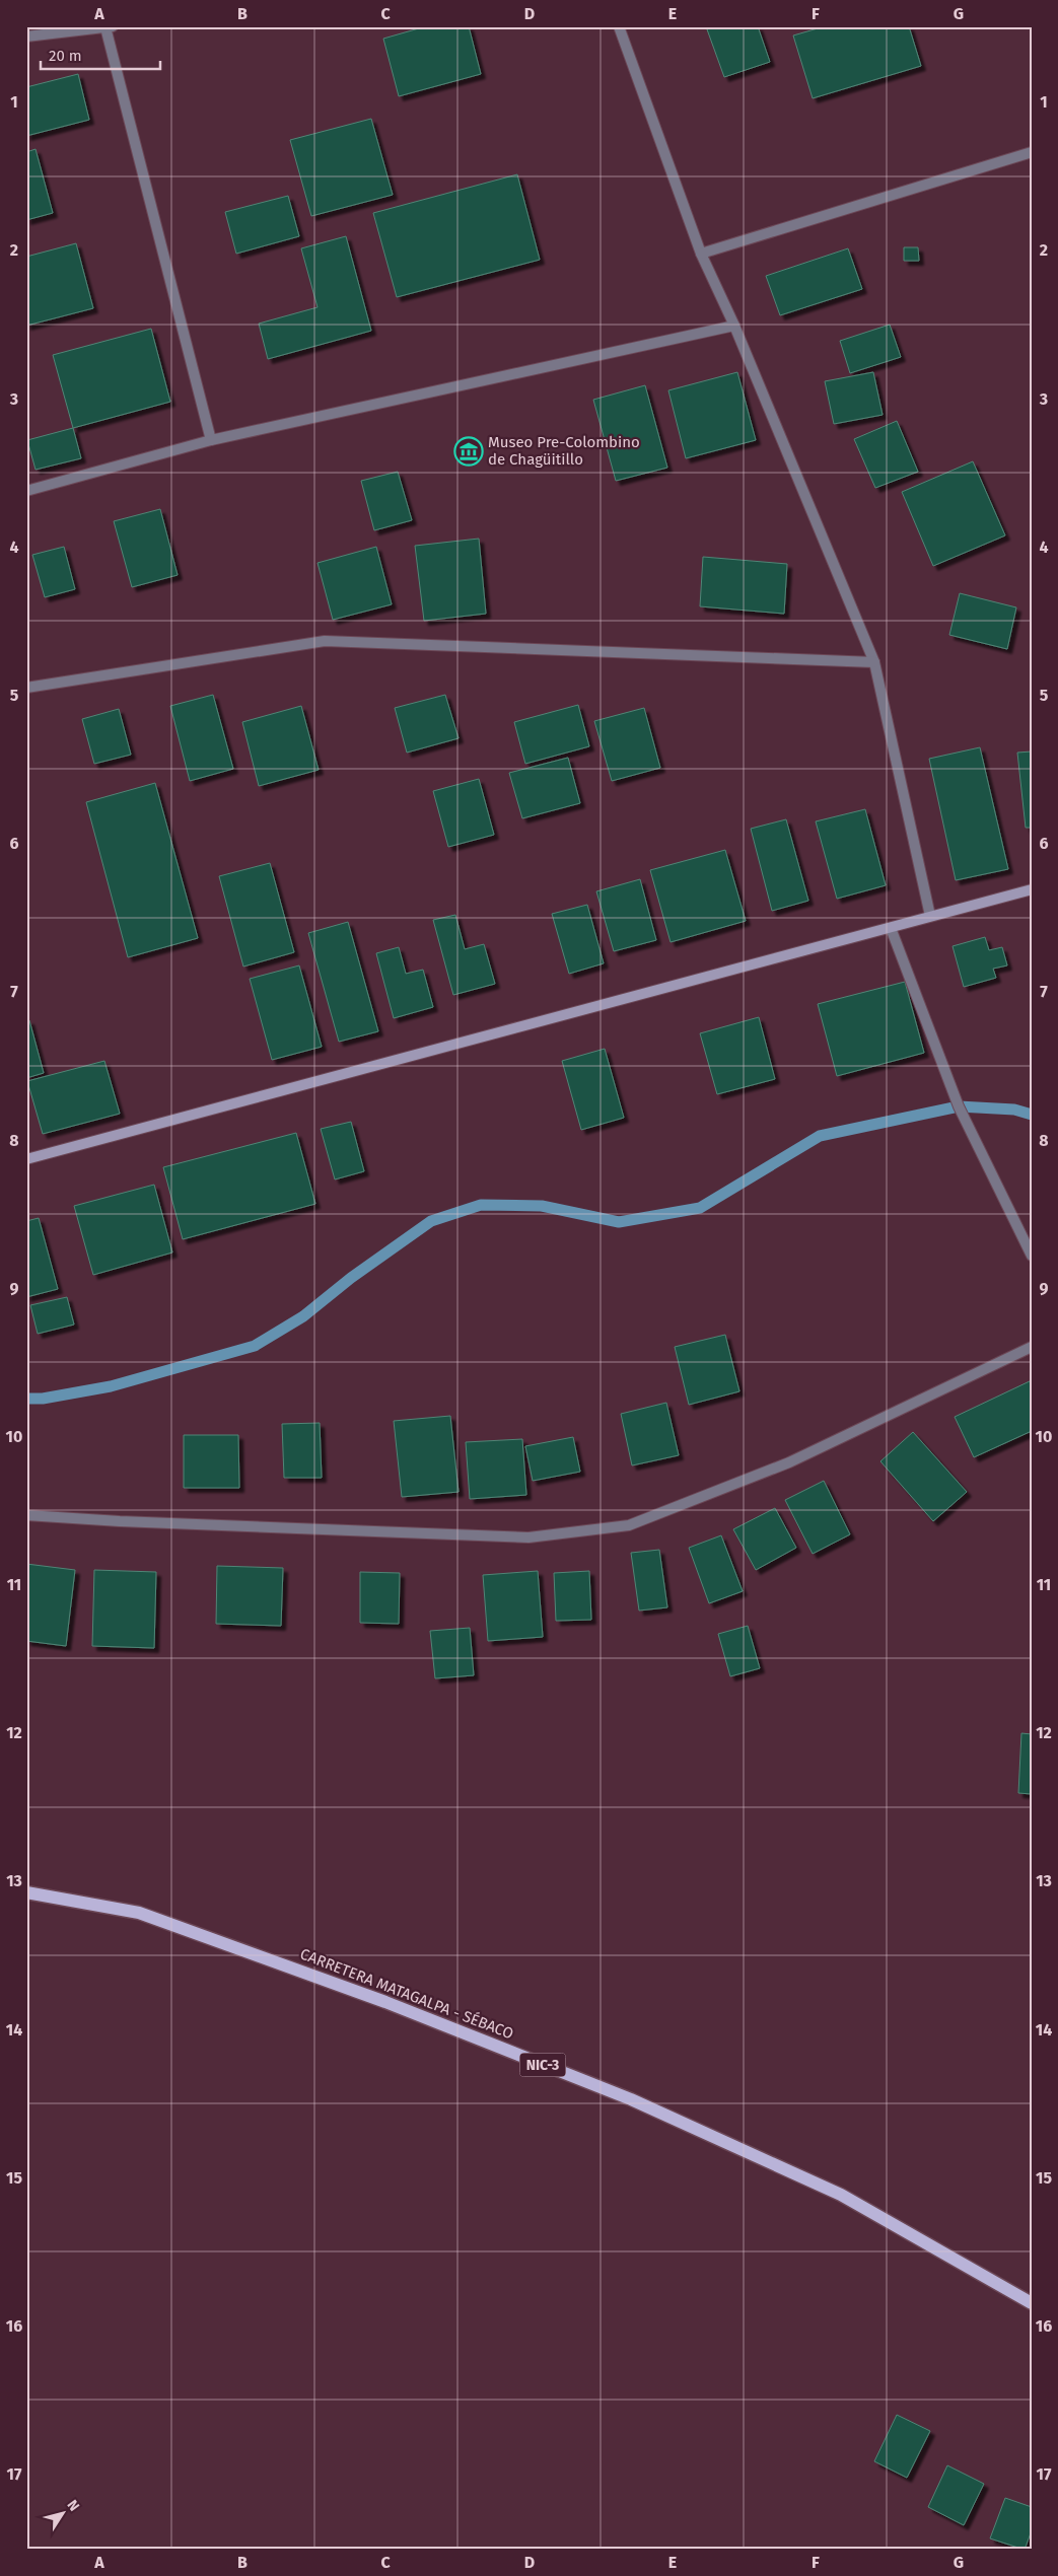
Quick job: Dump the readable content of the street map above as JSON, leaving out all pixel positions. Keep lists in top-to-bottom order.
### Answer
{
  "streets": {
    "main road": ["CARRETERA MATAGALPA - SÉBACO", "NIC-3"]
  },
  "places": {
    "museum": ["Museo Pre-Colombino de Chagüitillo"]
  },
  "scale_bar": "20 m",
  "north": "top right",
  "grid": {
    "columns": [
      "A",
      "B",
      "C",
      "D",
      "E",
      "F",
      "G"
    ],
    "rows": [
      "1",
      "2",
      "3",
      "4",
      "5",
      "6",
      "7",
      "8",
      "9",
      "10",
      "11",
      "12",
      "13",
      "14",
      "15",
      "16",
      "17"
    ]
  }
}
